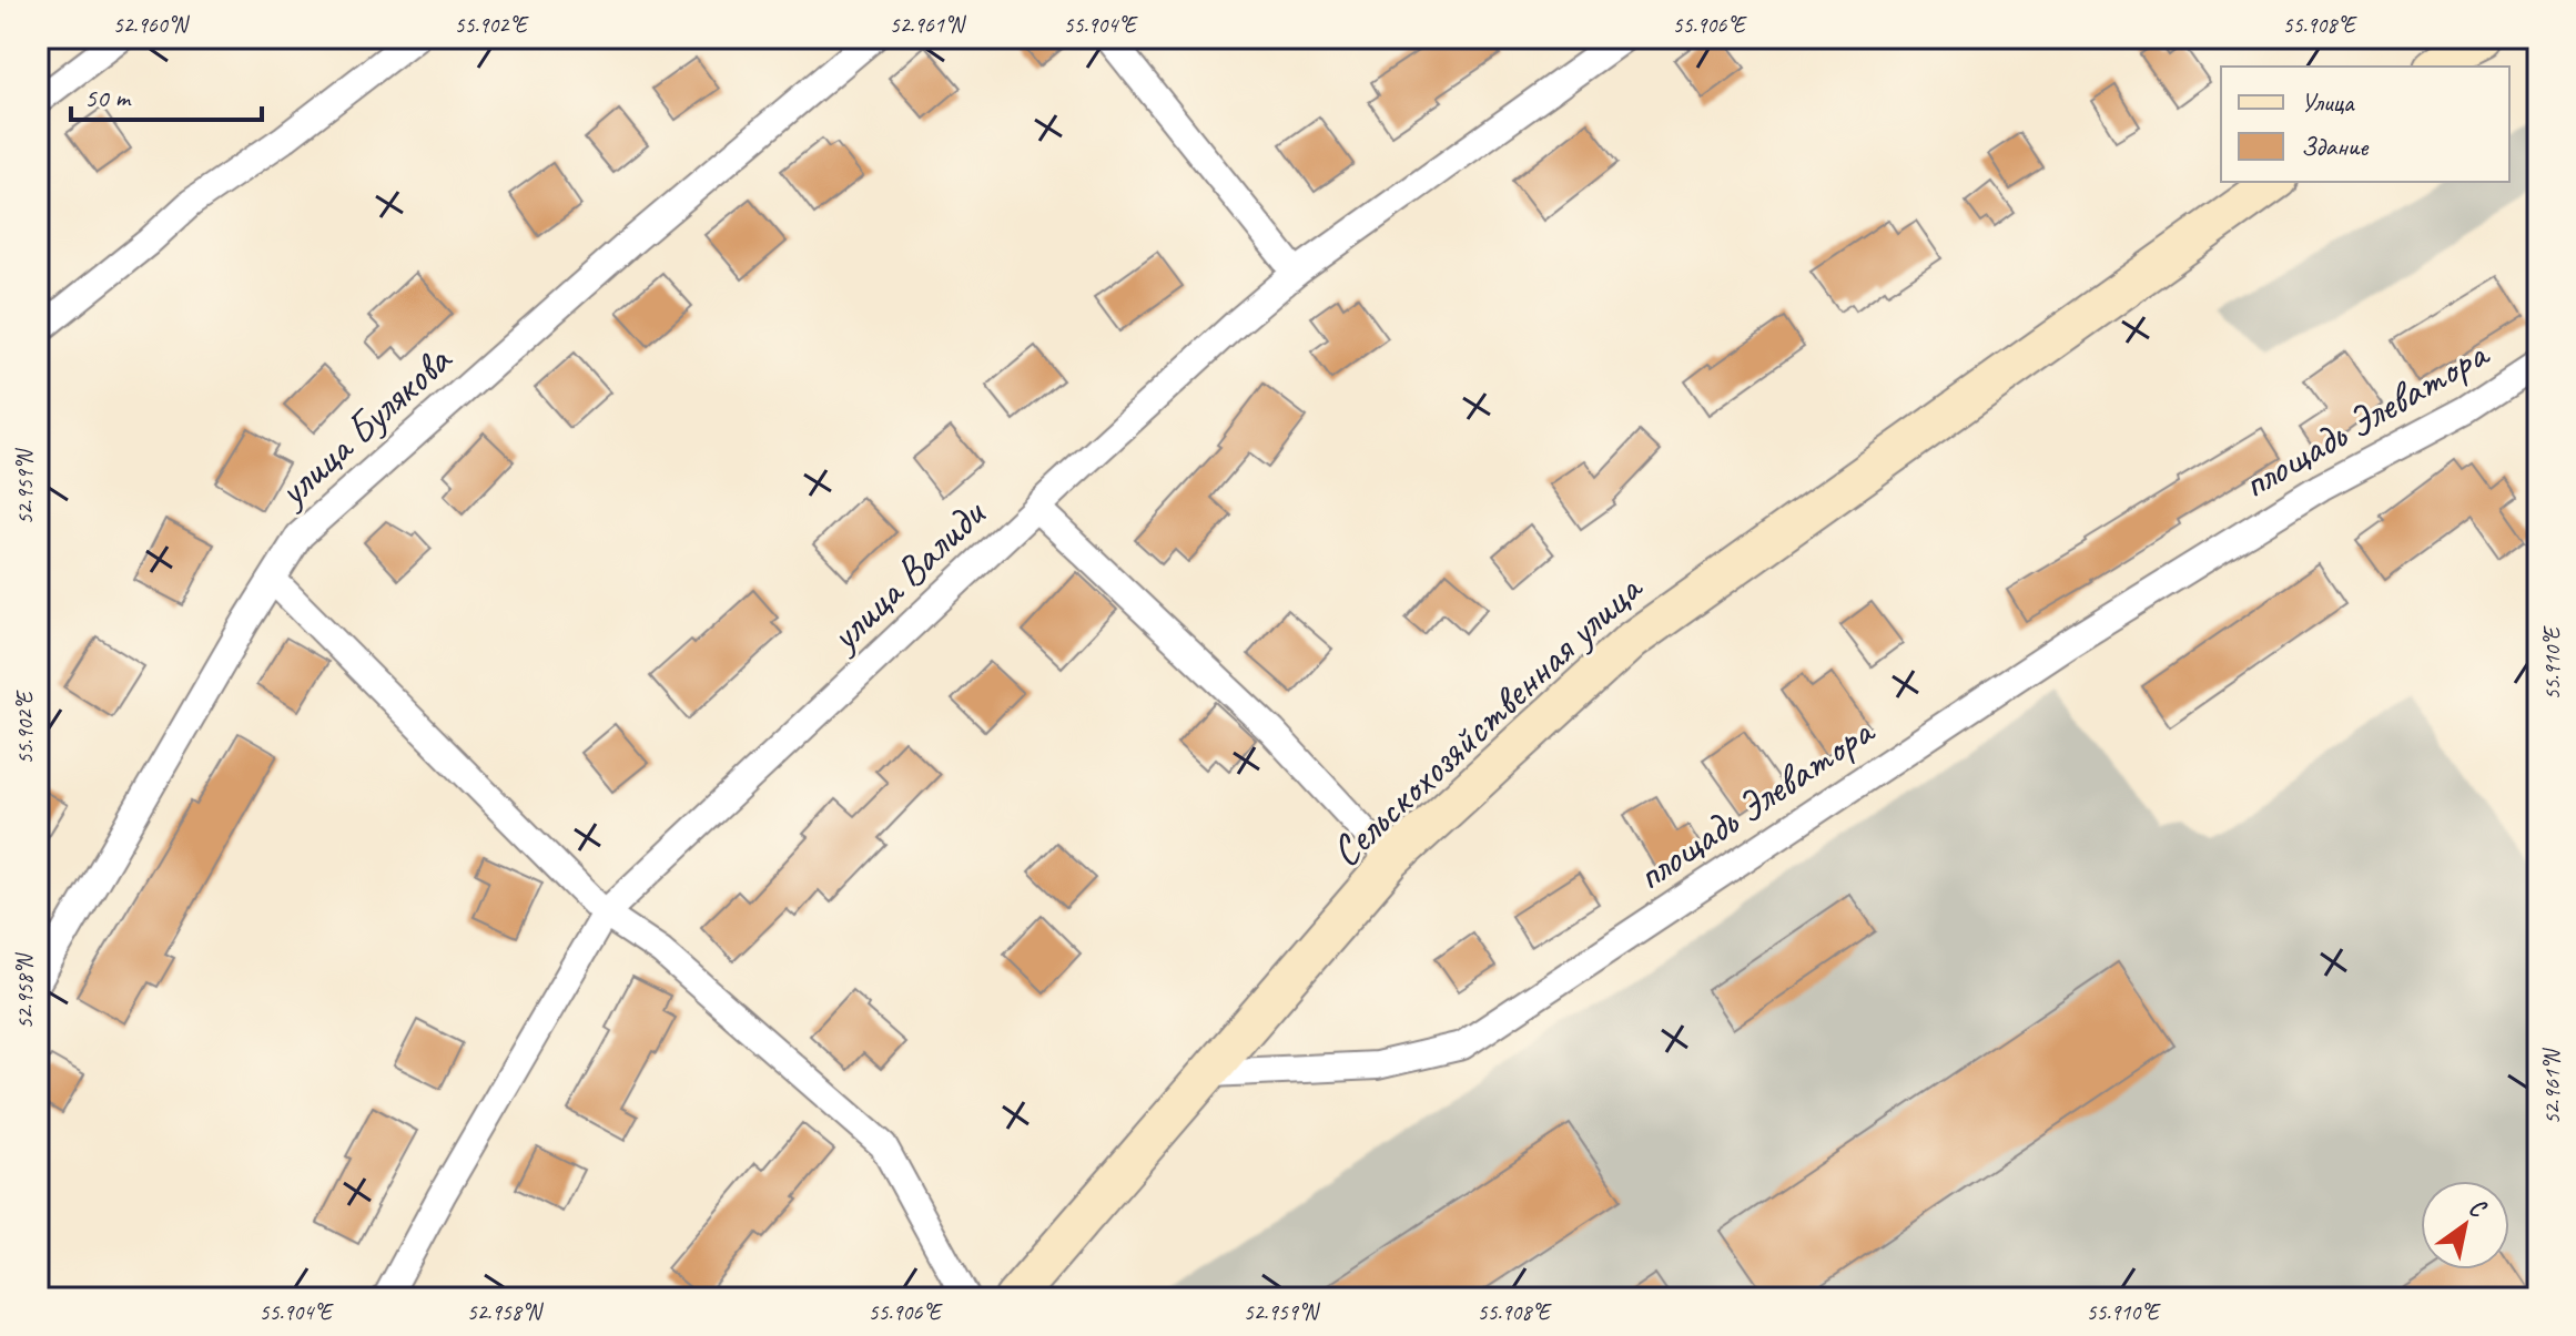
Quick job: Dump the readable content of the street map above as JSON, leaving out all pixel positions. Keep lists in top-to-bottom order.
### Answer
{
  "streets": {
    "main road": ["Сельскохозяйственная улица"],
    "street": ["площадь Элеватора", "улица Булякова", "улица Валиди"]
  },
  "crossings": [
    ["площадь Элеватора", "Сельскохозяйственная улица"]
  ],
  "legend": ["Улица", "Здание"],
  "scale_bar": "50 m",
  "north": "top right",
  "coordinates": [
    "52.960°N",
    "55.902°E",
    "52.961°N",
    "55.904°E",
    "55.906°E",
    "55.908°E",
    "52.959°N",
    "55.910°E",
    "52.958°N"
  ]
}
